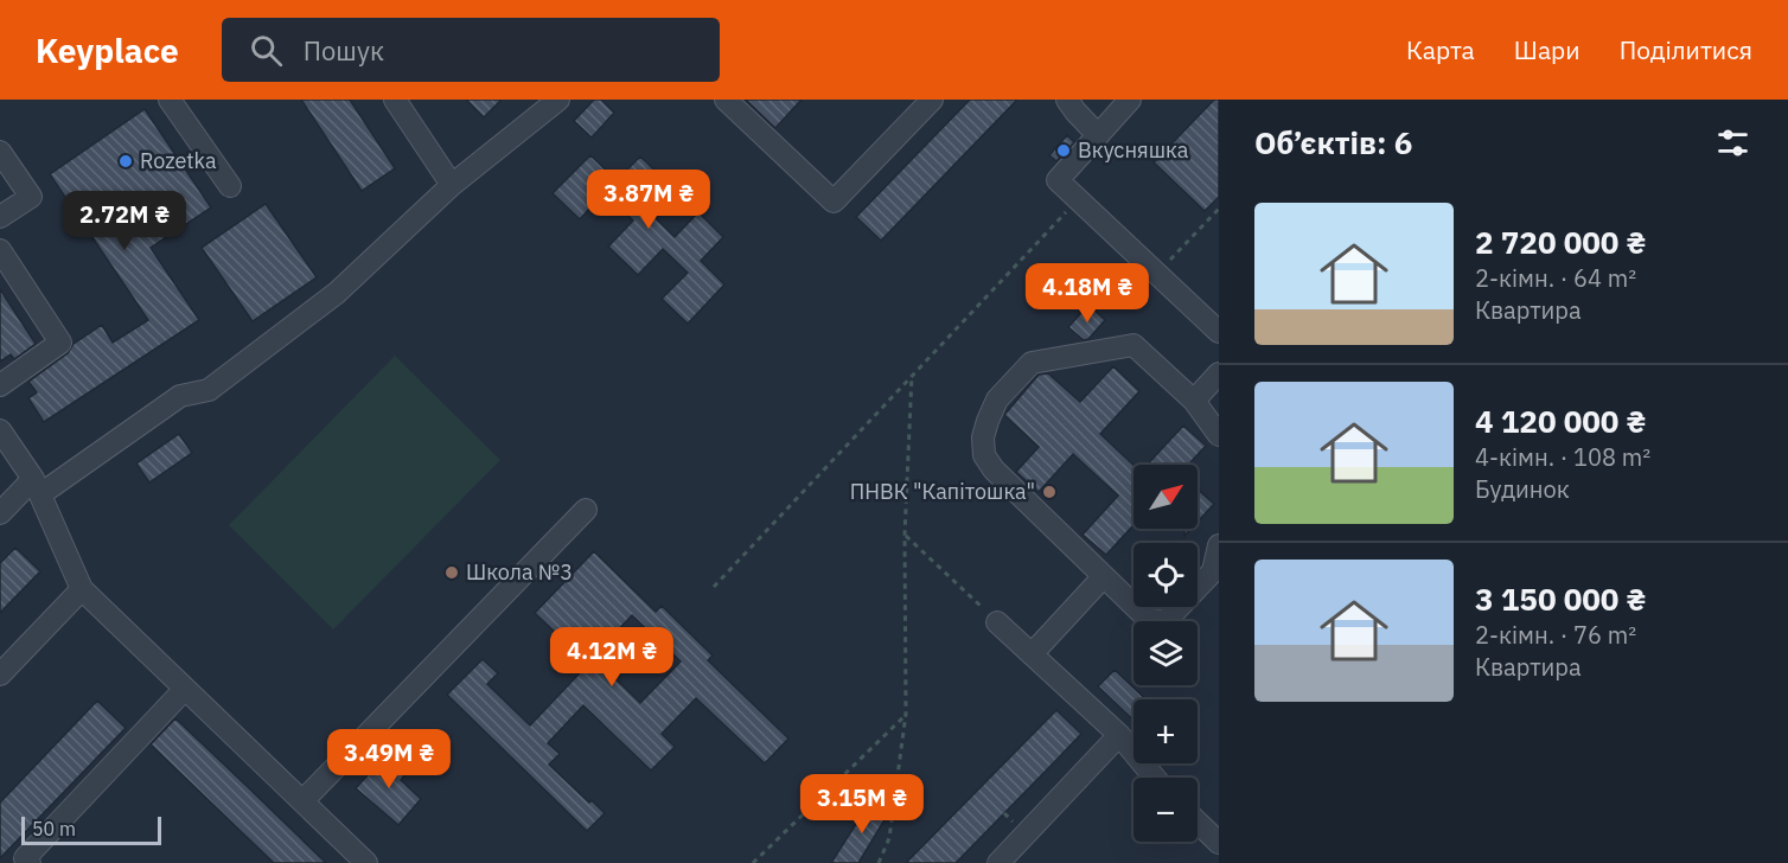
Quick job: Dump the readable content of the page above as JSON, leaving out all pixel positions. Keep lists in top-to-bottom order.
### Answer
{
  "places": [
    "Вкусняшка",
    "Rozetka",
    "ПНВК \"Капітошка\"",
    "Школа №3"
  ],
  "scale_bar": "50 m",
  "north": "top right",
  "page": {
    "header": "Keyplace",
    "search": "Пошук",
    "nav": ["Карта", "Шари", "Поділитися"],
    "heading": "Об’єктів: 6",
    "price": [
      "3.87M ₴",
      "2.72M ₴",
      "4.18M ₴",
      "4.12M ₴",
      "3.49M ₴",
      "3.15M ₴"
    ],
    "list": [
      {
        "name": "2 720 000 ₴",
        "note": "2-кімн. · 64 m² · Квартира"
      },
      {
        "name": "4 120 000 ₴",
        "note": "4-кімн. · 108 m² · Будинок"
      },
      {
        "name": "3 150 000 ₴",
        "note": "2-кімн. · 76 m² · Квартира"
      }
    ],
    "map_buttons": ["+", "−"],
    "scale": "50 m"
  }
}
